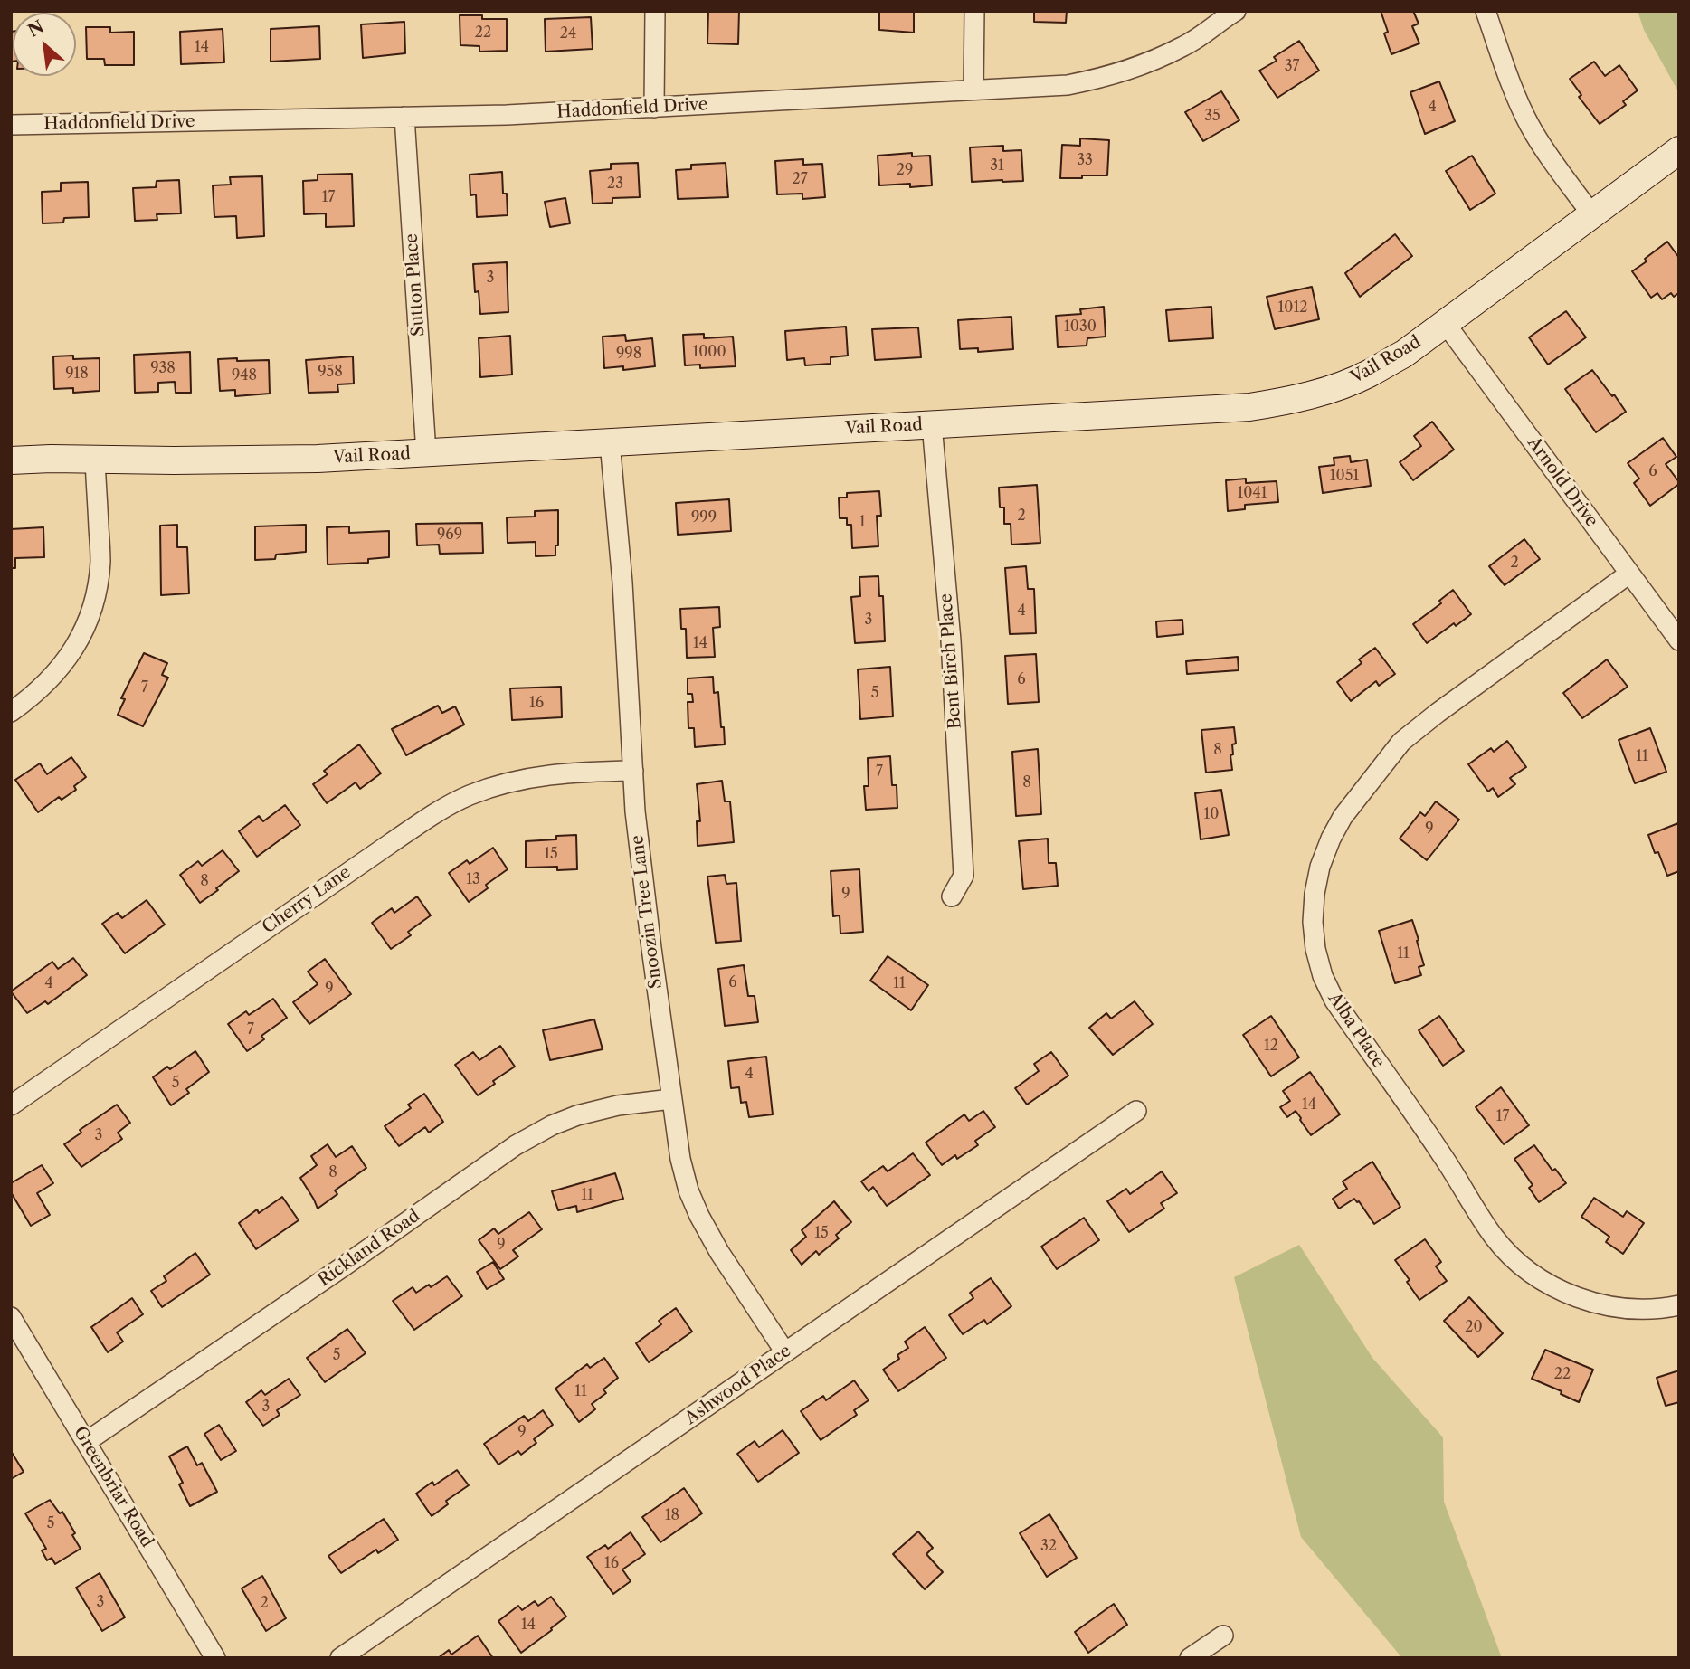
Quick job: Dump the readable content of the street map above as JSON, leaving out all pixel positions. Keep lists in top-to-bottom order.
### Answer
{
  "streets": {
    "street": [
      "Haddonfield Drive",
      "Sutton Place",
      "Vail Road",
      "Arnold Drive",
      "Bent Birch Place",
      "Cherry Lane",
      "Snoozin Tree Lane",
      "Alba Place",
      "Rickland Road",
      "Ashwood Place",
      "Greenbriar Road"
    ]
  },
  "crossings": [
    ["Haddonfield Drive", "Sutton Place"],
    ["Sutton Place", "Vail Road"],
    ["Vail Road", "Arnold Drive"],
    ["Vail Road", "Bent Birch Place"],
    ["Vail Road", "Snoozin Tree Lane"],
    ["Arnold Drive", "Alba Place"],
    ["Cherry Lane", "Snoozin Tree Lane"],
    ["Snoozin Tree Lane", "Rickland Road"],
    ["Snoozin Tree Lane", "Ashwood Place"],
    ["Rickland Road", "Greenbriar Road"]
  ],
  "house_numbers": [
    "22",
    "24",
    "14",
    "37",
    "4",
    "35",
    "33",
    "31",
    "29",
    "27",
    "23",
    "17",
    "3",
    "1012",
    "1030",
    "1000",
    "998",
    "938",
    "958",
    "918",
    "948",
    "6",
    "1051",
    "1041",
    "2",
    "999",
    "1",
    "969",
    "2",
    "4",
    "3",
    "14",
    "6",
    "7",
    "5",
    "16",
    "8",
    "11",
    "7",
    "8",
    "10",
    "9",
    "15",
    "13",
    "8",
    "9",
    "11",
    "6",
    "4",
    "11",
    "9",
    "7",
    "12",
    "4",
    "5",
    "14",
    "17",
    "3",
    "8",
    "11",
    "15",
    "9",
    "20",
    "5",
    "22",
    "11",
    "3",
    "9",
    "18",
    "5",
    "32",
    "16",
    "3",
    "2",
    "14"
  ],
  "north": "top left"
}
